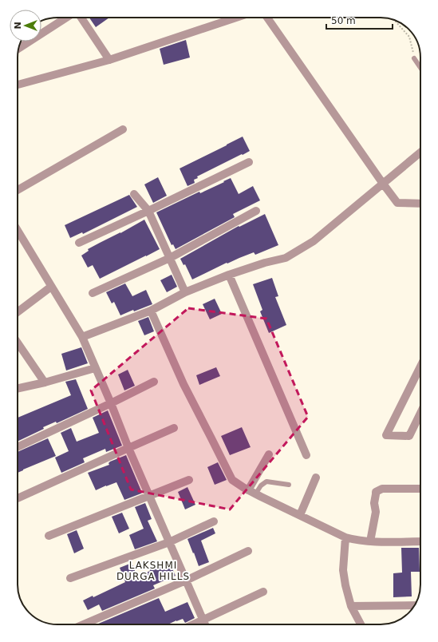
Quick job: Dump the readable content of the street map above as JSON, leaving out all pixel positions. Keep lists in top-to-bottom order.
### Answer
{
  "districts": ["LAKSHMI DURGA HILLS"],
  "scale_bar": "50 m",
  "north": "left"
}
